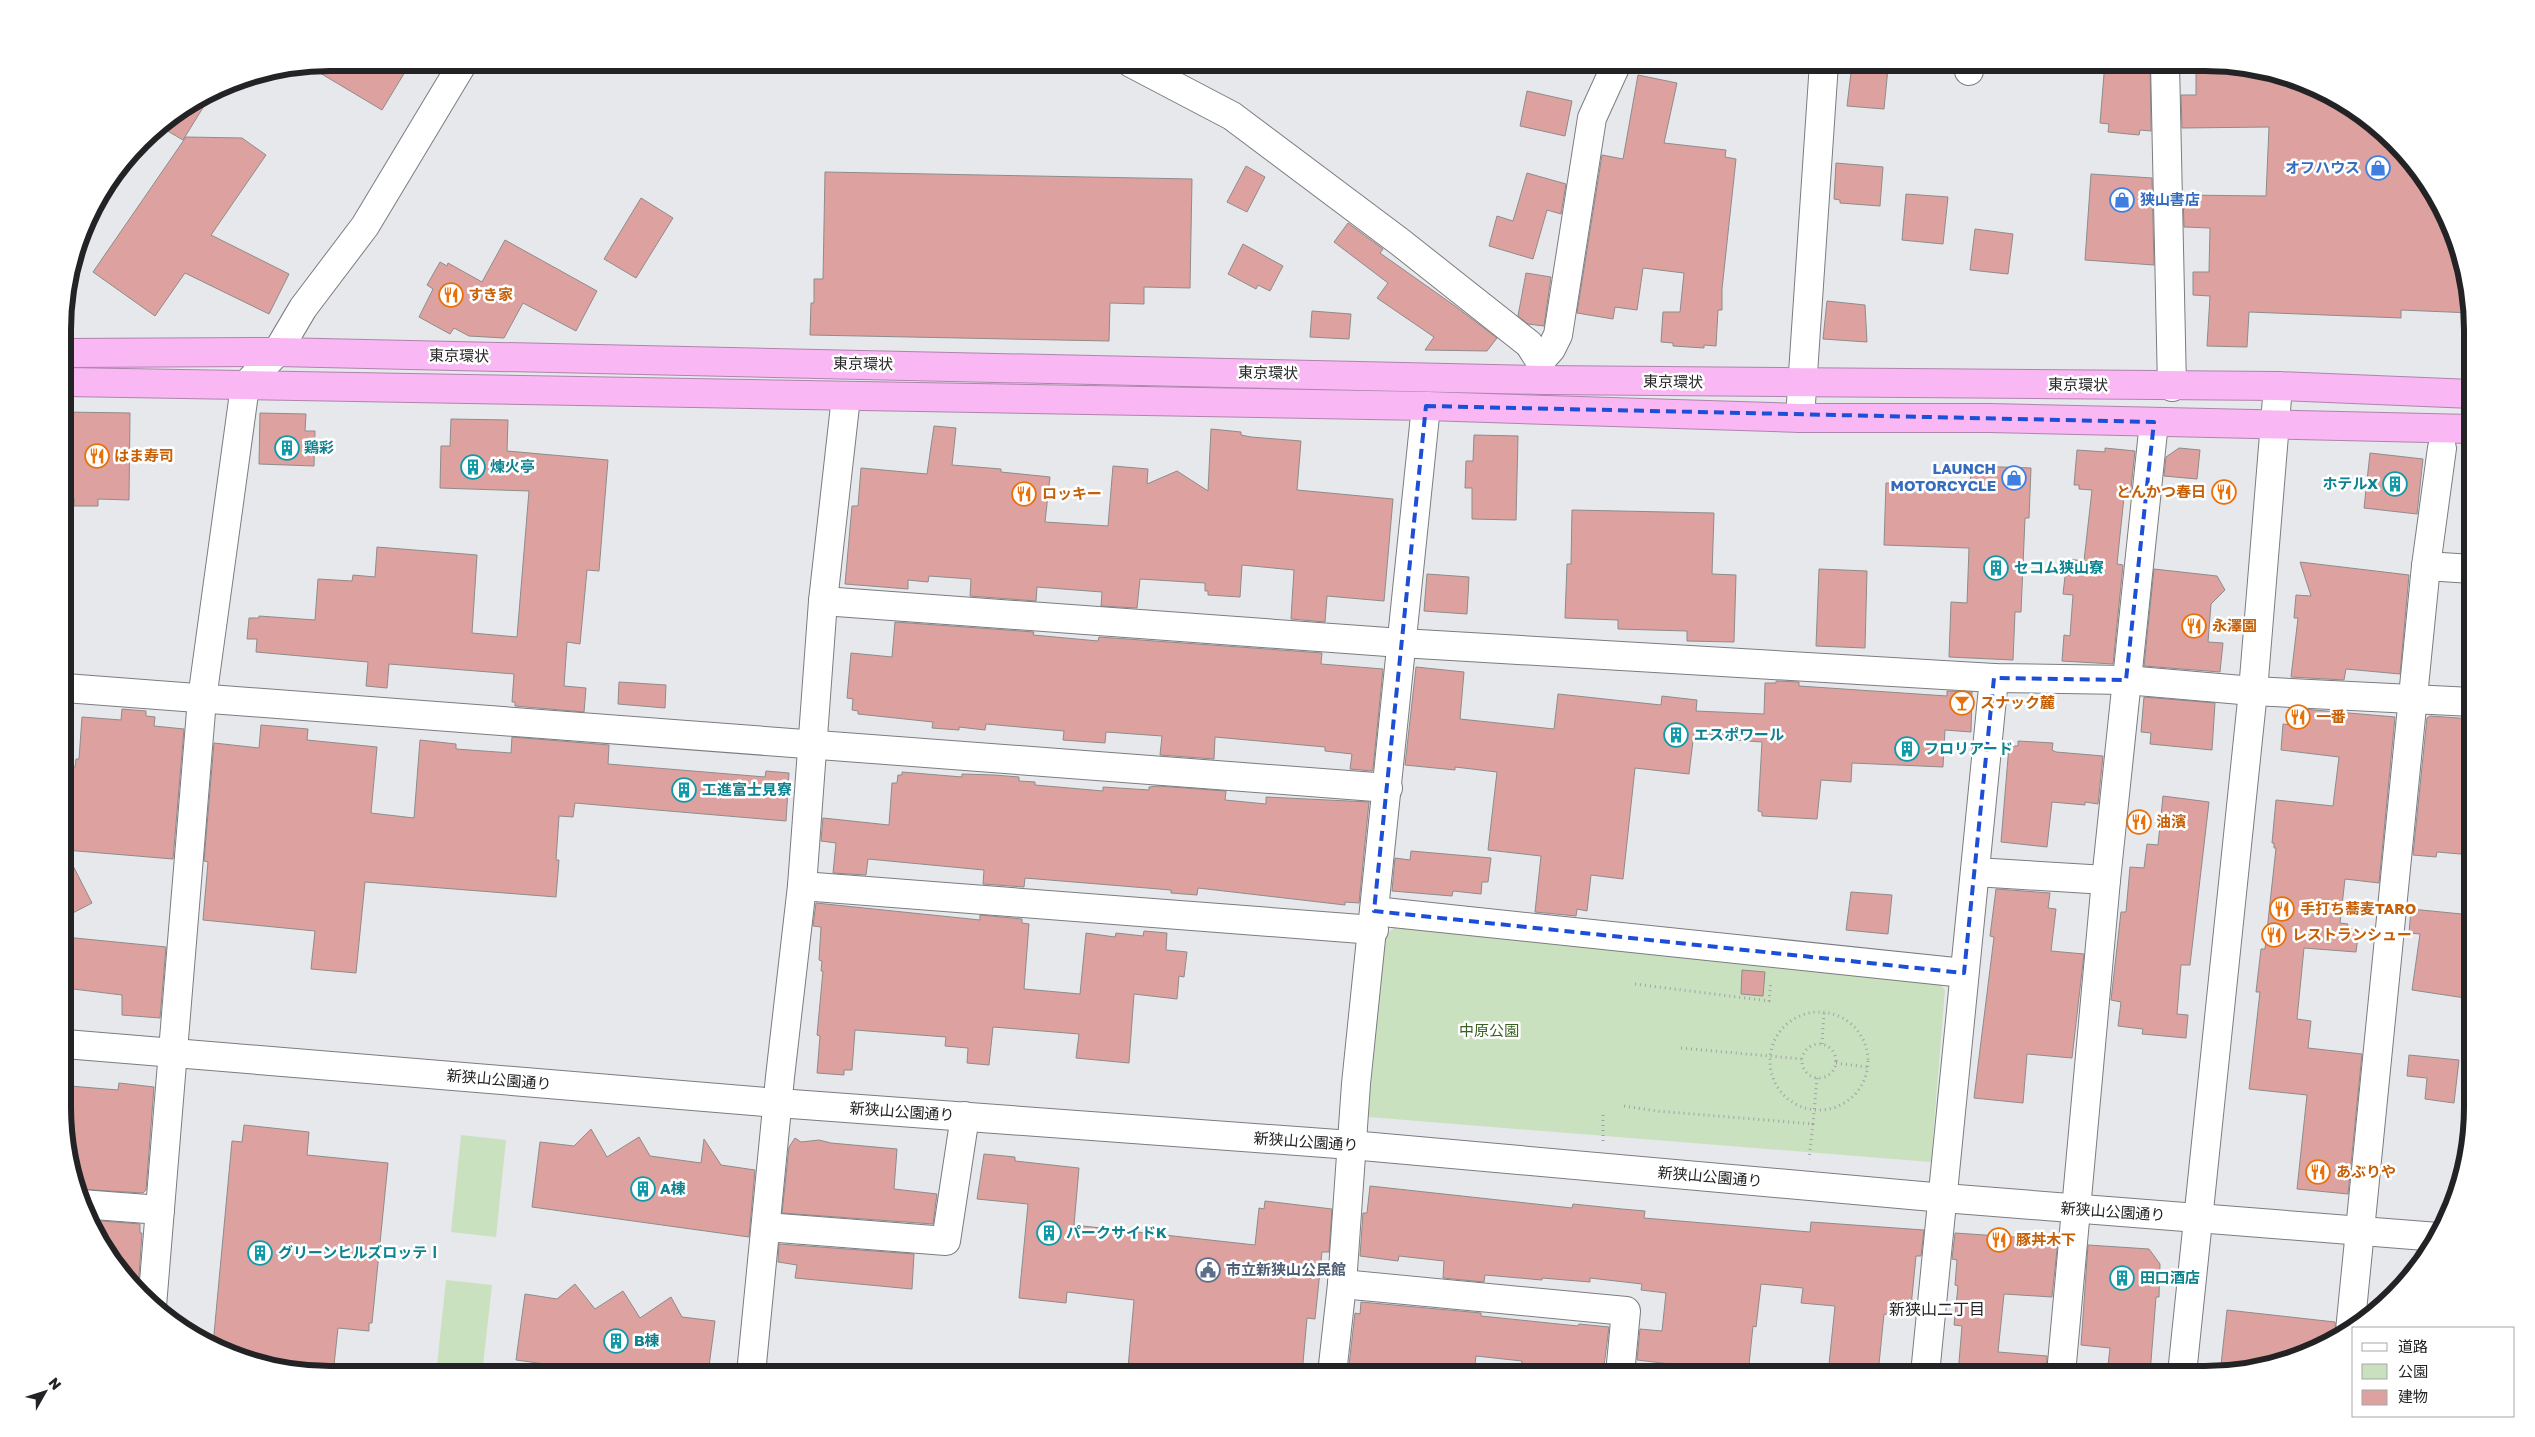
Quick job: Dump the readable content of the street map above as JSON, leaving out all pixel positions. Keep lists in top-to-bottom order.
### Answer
{
  "streets": {
    "highway": ["東京環状"],
    "street": ["新狭山公園通り"]
  },
  "districts": ["新狭山二丁目"],
  "parks": ["中原公園"],
  "places": {
    "shop": ["オフハウス", "狭山書店", "LAUNCH MOTORCYCLE"],
    "restaurant": [
      "すき家",
      "はま寿司",
      "とんかつ春日",
      "ロッキー",
      "永澤園",
      "一番",
      "油濱",
      "手打ち蕎麦TARO",
      "レストランシュー",
      "あぶりや",
      "豚丼木下"
    ],
    "building": [
      "鶏彩",
      "煉火亭",
      "ホテルX",
      "セコム狭山寮",
      "エスポワール",
      "フロリアード",
      "工進富士見寮",
      "A棟",
      "パークサイドK",
      "グリーンヒルズロッテⅠ",
      "田口酒店",
      "B棟"
    ],
    "bar": ["スナック麓"],
    "public building": ["市立新狭山公民館"]
  },
  "legend": ["道路", "公園", "建物"],
  "north": "top right"
}
